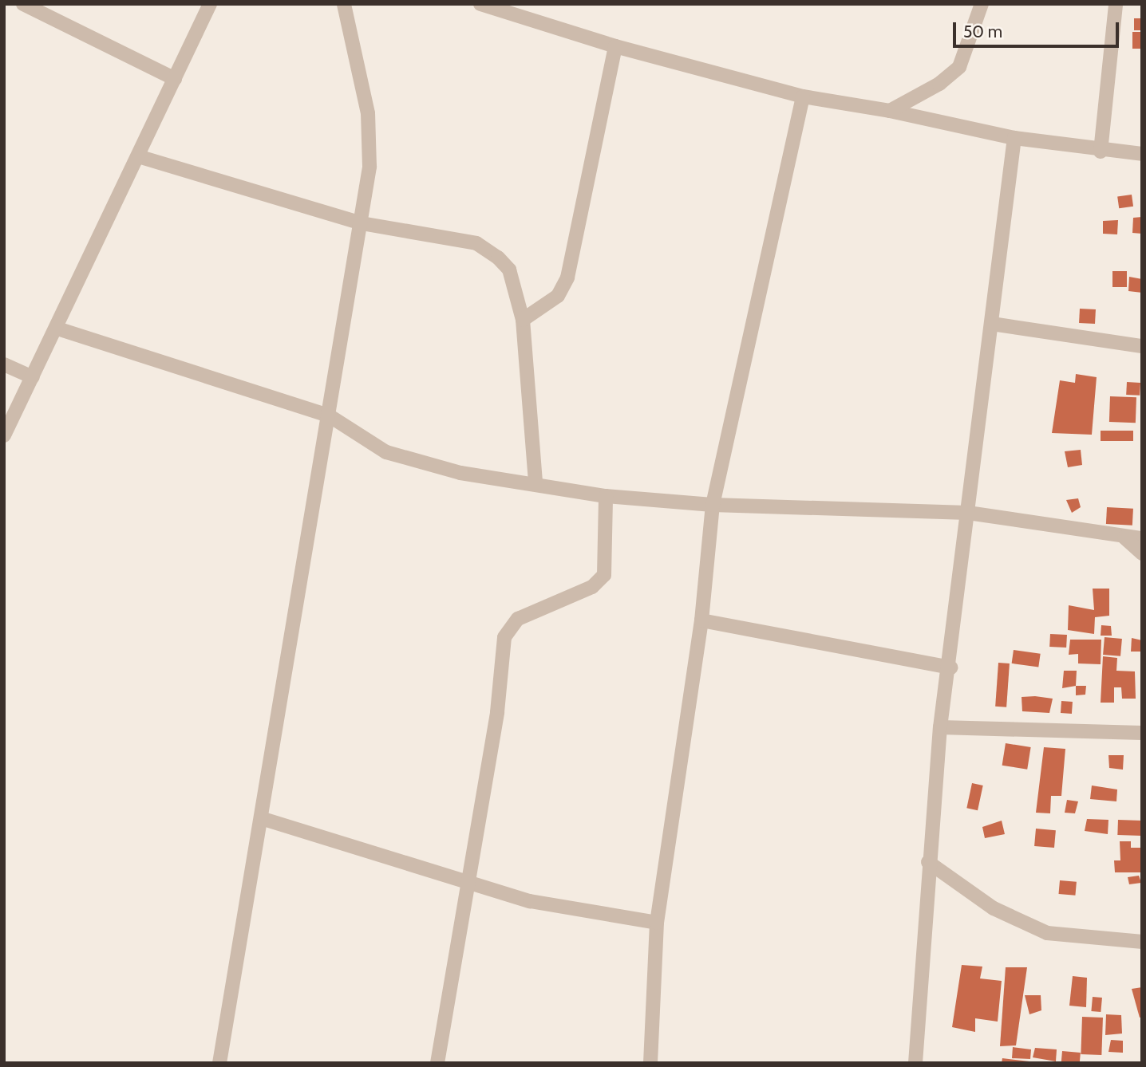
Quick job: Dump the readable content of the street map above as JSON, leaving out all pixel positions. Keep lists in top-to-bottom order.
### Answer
{
  "scale_bar": "50 m"
}
